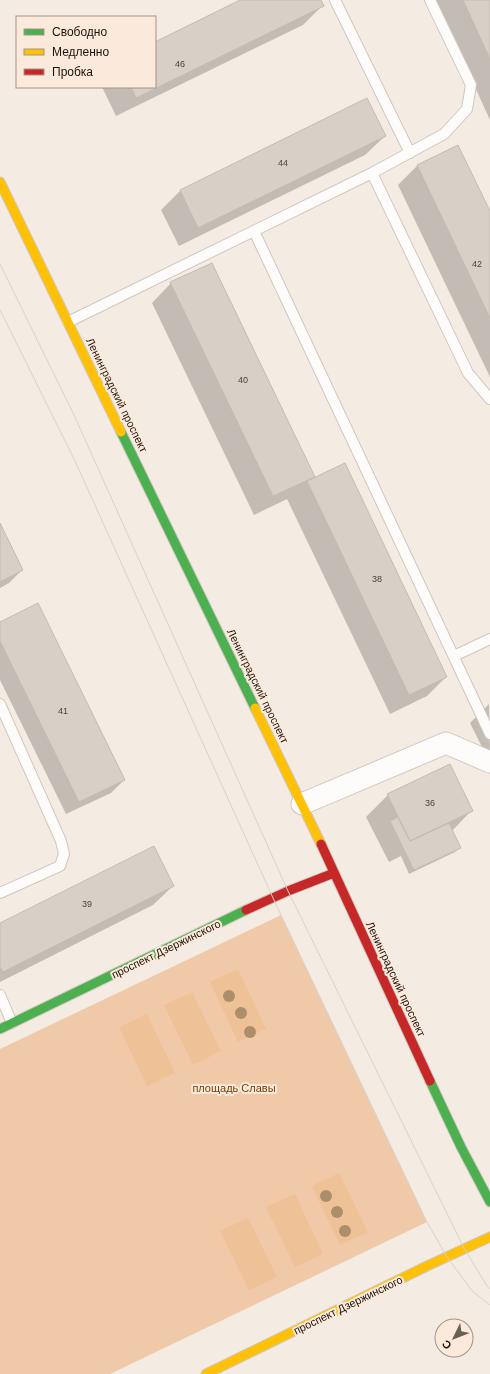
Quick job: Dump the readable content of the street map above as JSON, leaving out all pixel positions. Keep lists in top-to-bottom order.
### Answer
{
  "streets": {
    "main road": ["Ленинградский проспект", "проспект Дзержинского"]
  },
  "crossings": [
    ["Ленинградский проспект", "проспект Дзержинского"]
  ],
  "parks": ["площадь Славы"],
  "house_numbers": [
    "46",
    "44",
    "42",
    "40",
    "38",
    "41",
    "36",
    "39"
  ],
  "legend": ["Свободно", "Медленно", "Пробка"],
  "north": "bottom left"
}
